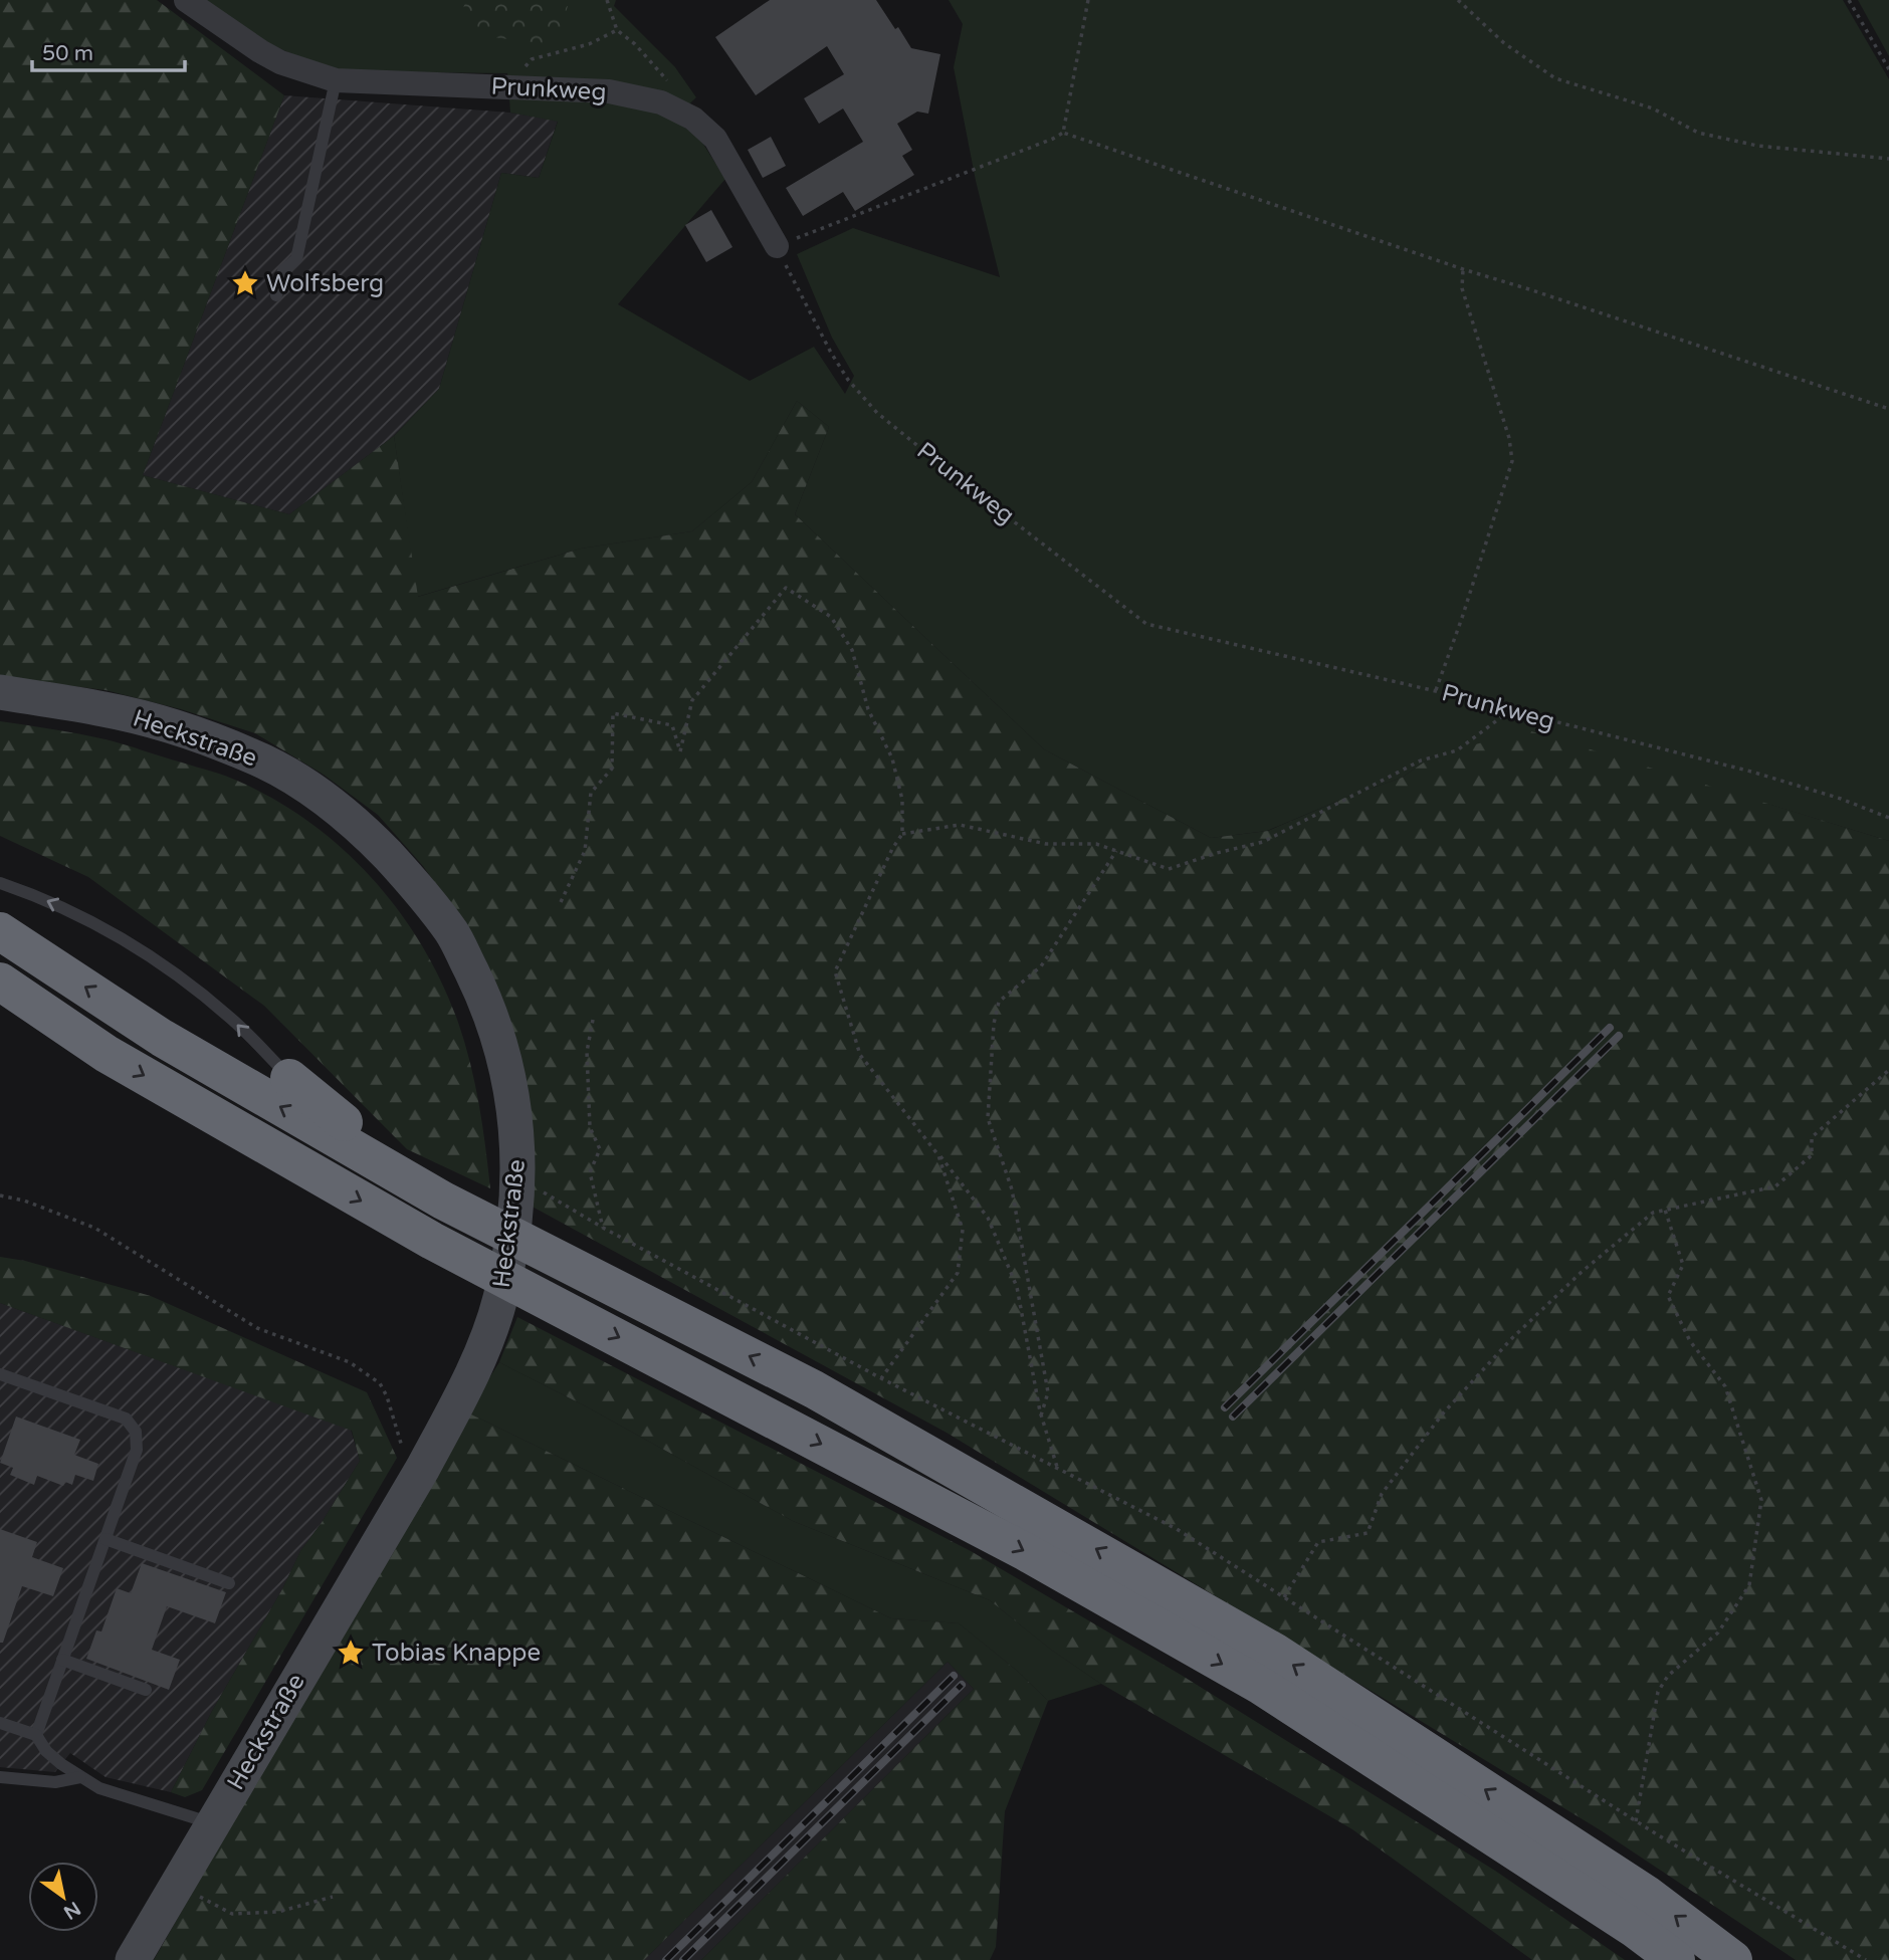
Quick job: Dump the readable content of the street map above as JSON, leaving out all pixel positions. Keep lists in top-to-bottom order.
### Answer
{
  "streets": {
    "main road": ["Heckstraße"],
    "street": ["Prunkweg"]
  },
  "places": {
    "place": ["Wolfsberg", "Tobias Knappe"]
  },
  "scale_bar": "50 m",
  "north": "bottom right"
}
